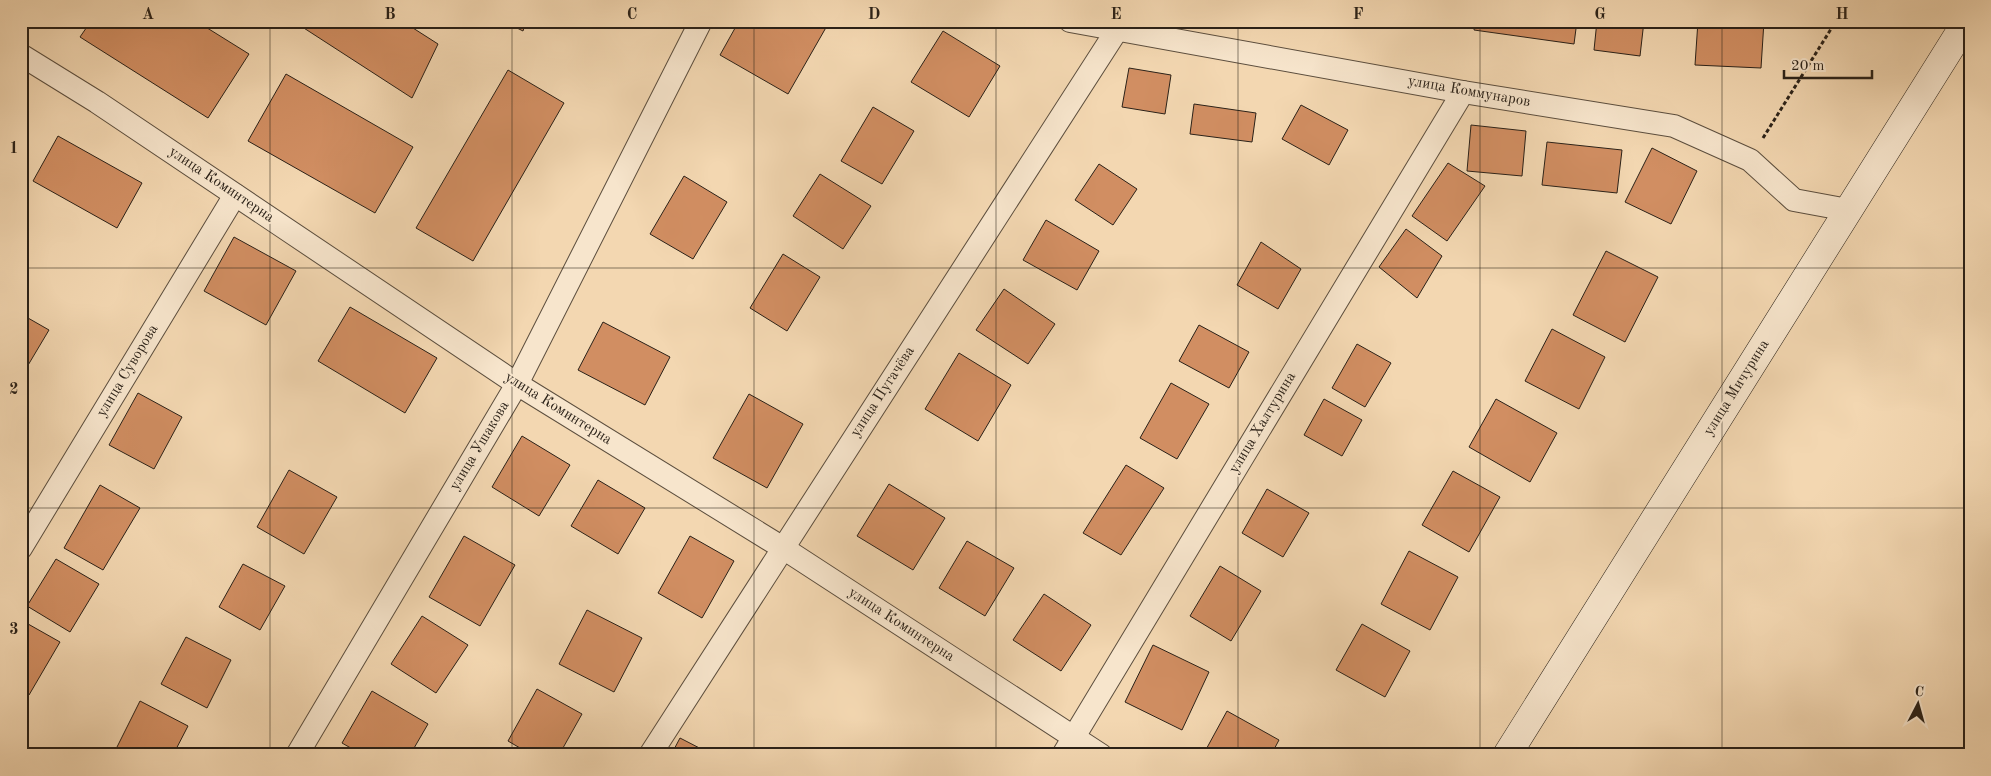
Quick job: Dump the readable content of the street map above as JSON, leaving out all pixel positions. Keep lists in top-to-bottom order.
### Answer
{
  "streets": {
    "main road": ["улица Мичурина"],
    "street": [
      "улица Коммунаров",
      "улица Коминтерна",
      "улица Суворова",
      "улица Пугачёва",
      "улица Халтурина",
      "улица Ушакова"
    ]
  },
  "crossings": [
    ["улица Коммунаров", "улица Мичурина"],
    ["улица Коммунаров", "улица Пугачёва"],
    ["улица Коммунаров", "улица Халтурина"],
    ["улица Коминтерна", "улица Суворова"],
    ["улица Коминтерна", "улица Пугачёва"],
    ["улица Коминтерна", "улица Халтурина"],
    ["улица Коминтерна", "улица Ушакова"]
  ],
  "scale_bar": "20 m",
  "north": "top",
  "grid": {
    "columns": [
      "A",
      "B",
      "C",
      "D",
      "E",
      "F",
      "G",
      "H"
    ],
    "rows": ["1", "2", "3"]
  }
}
